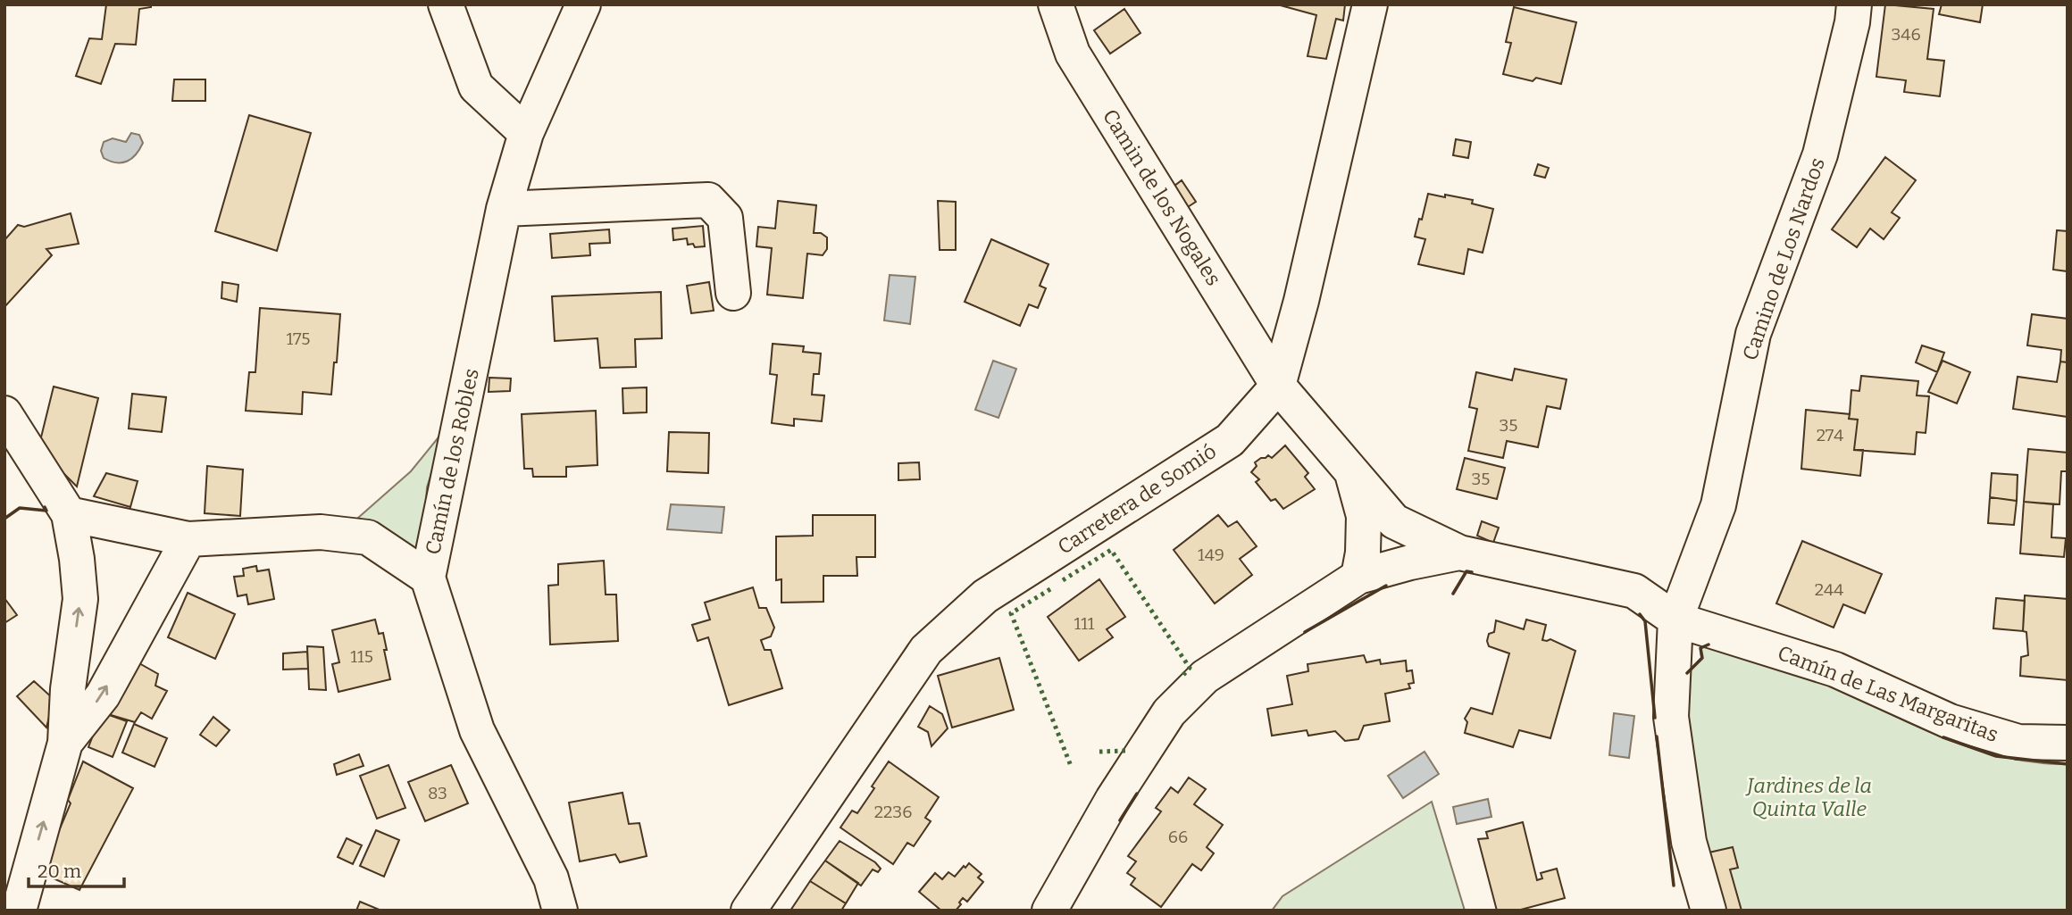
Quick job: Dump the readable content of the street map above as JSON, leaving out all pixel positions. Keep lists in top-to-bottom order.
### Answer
{
  "streets": {
    "street": [
      "Camin de los Nogales",
      "Camino de Los Nardos",
      "Camín de los Robles",
      "Carretera de Somió",
      "Camín de Las Margaritas"
    ]
  },
  "crossings": [
    ["Camin de los Nogales", "Carretera de Somió"],
    ["Camin de los Nogales", "Camín de Las Margaritas"],
    ["Camino de Los Nardos", "Camín de Las Margaritas"]
  ],
  "parks": ["Jardines de la Quinta Valle"],
  "house_numbers": [
    "346",
    "175",
    "35",
    "274",
    "35",
    "149",
    "244",
    "111",
    "115",
    "83",
    "2236",
    "66"
  ],
  "scale_bar": "20 m"
}
